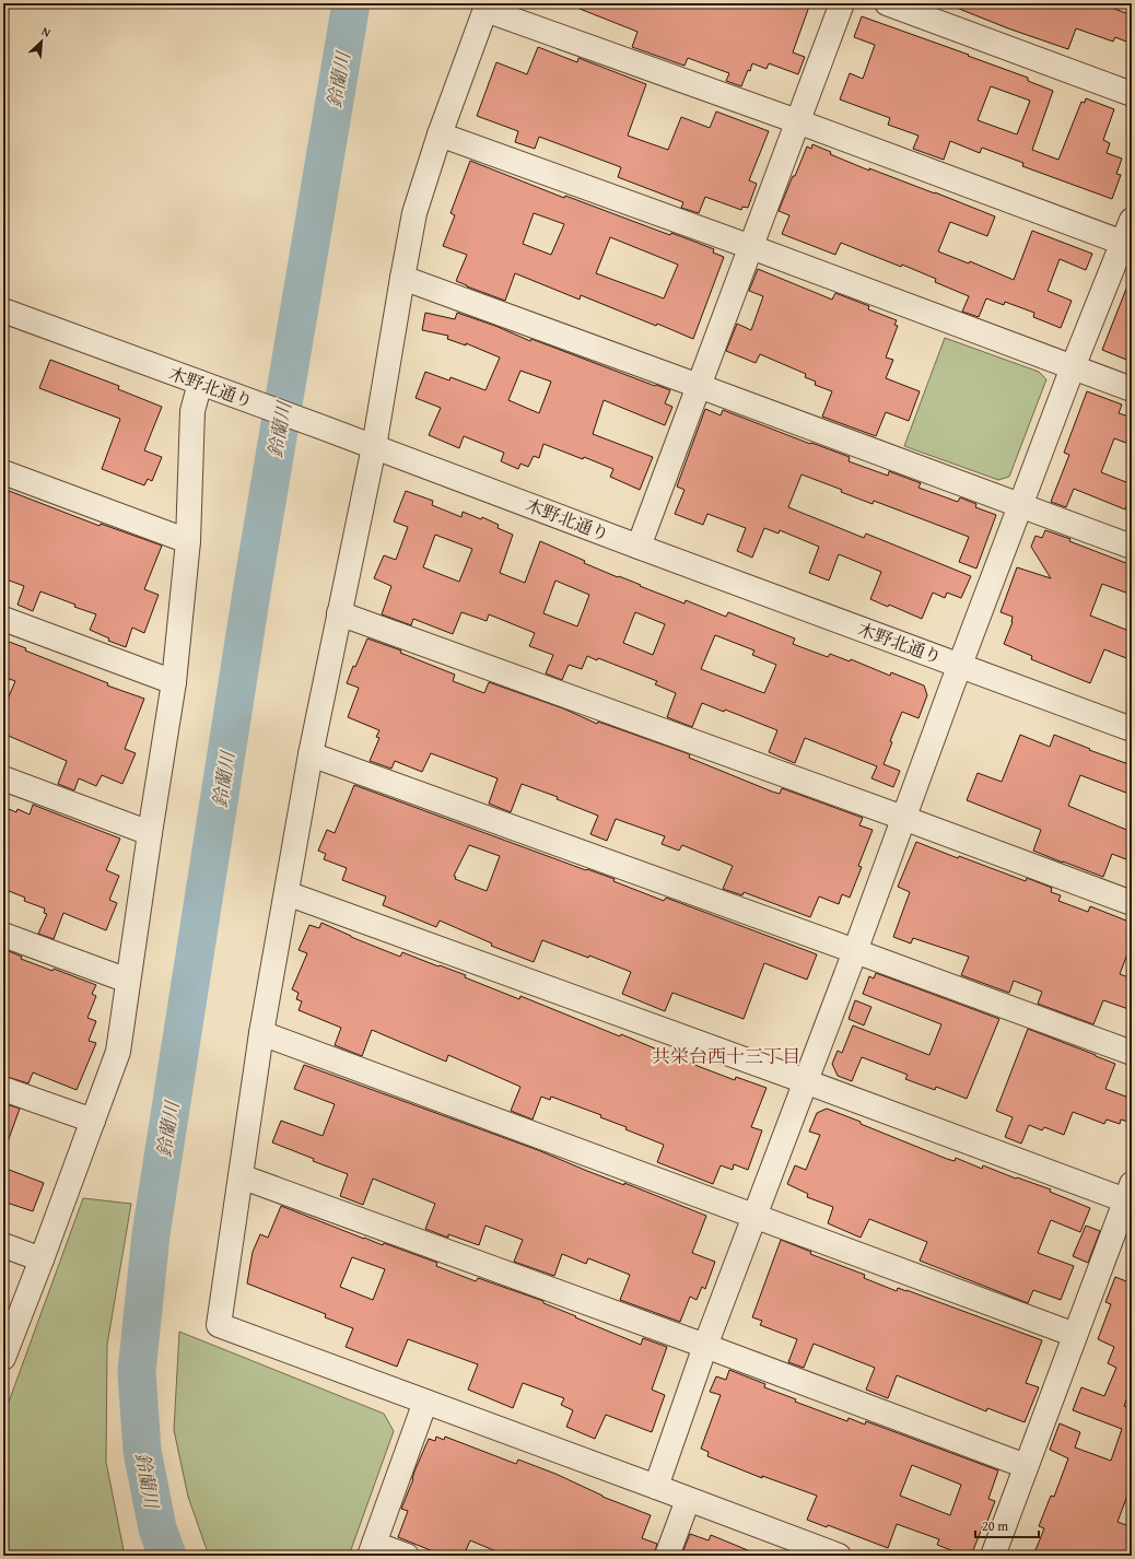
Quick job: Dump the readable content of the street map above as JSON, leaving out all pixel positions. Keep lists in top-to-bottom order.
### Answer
{
  "streets": {
    "street": ["木野北通り"]
  },
  "districts": ["共栄台西十三丁目"],
  "water": ["鈴蘭川"],
  "scale_bar": "20 m",
  "north": "top right"
}
